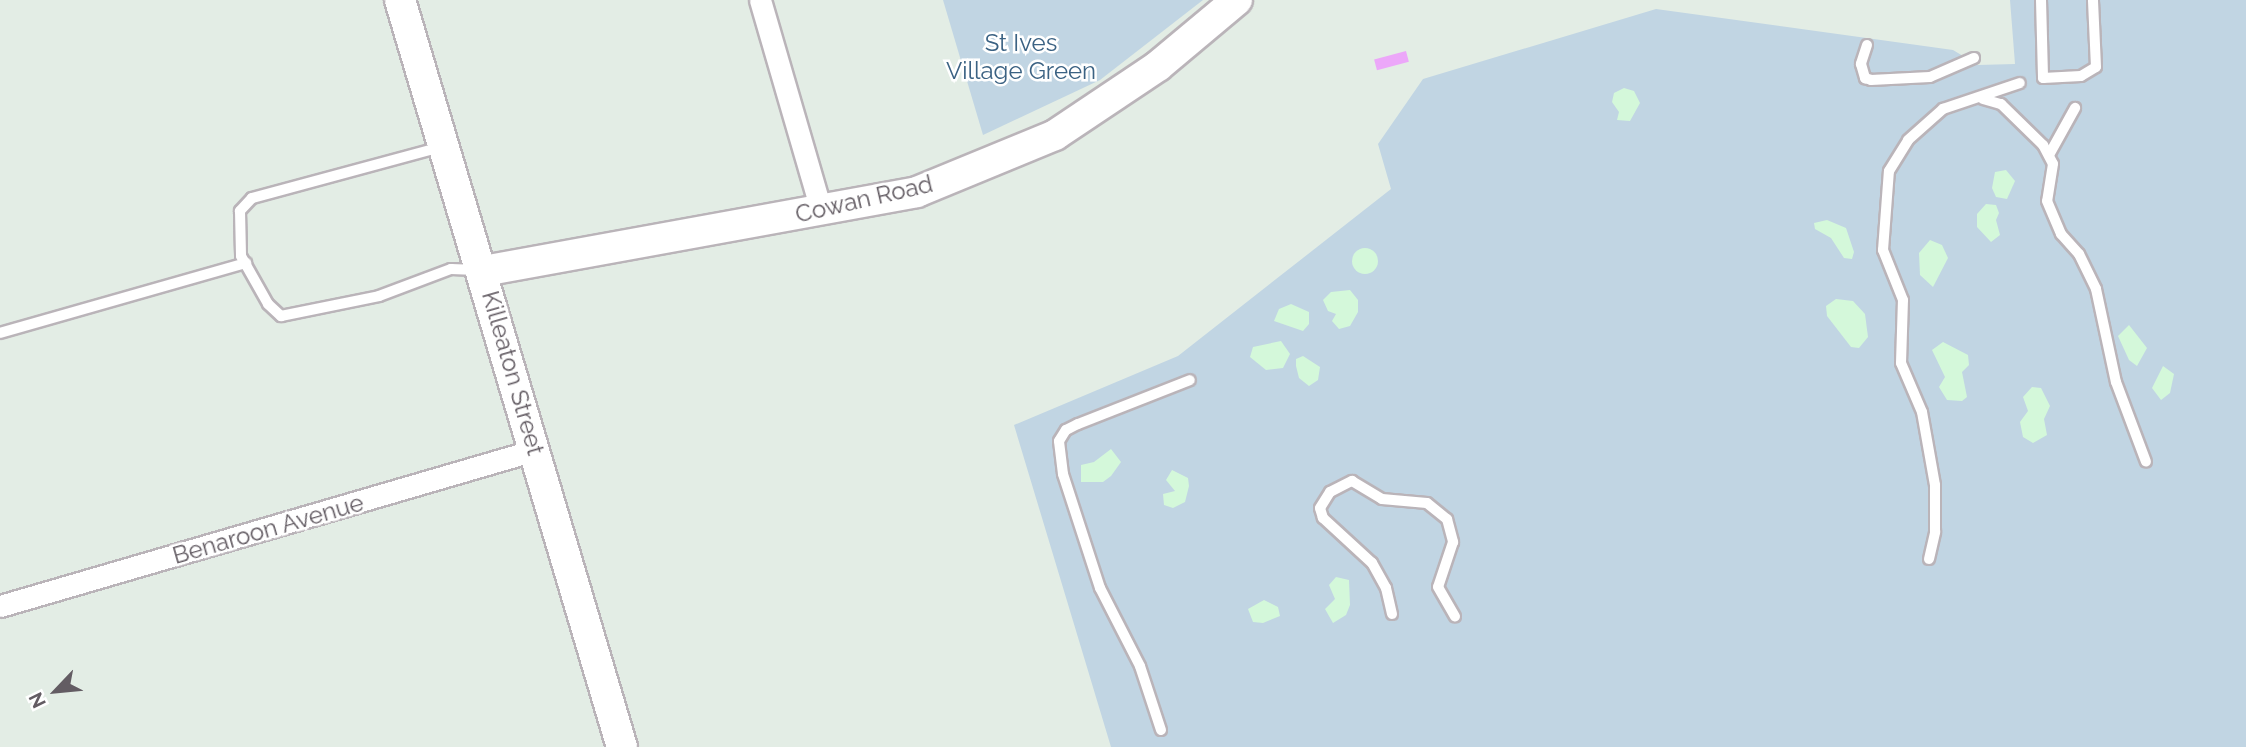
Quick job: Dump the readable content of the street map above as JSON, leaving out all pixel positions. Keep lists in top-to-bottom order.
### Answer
{
  "streets": {
    "street": ["Cowan Road", "Killeaton Street", "Benaroon Avenue"]
  },
  "crossings": [
    ["Cowan Road", "Killeaton Street"],
    ["Killeaton Street", "Benaroon Avenue"]
  ],
  "parks": ["St Ives Village Green"],
  "north": "bottom left"
}
